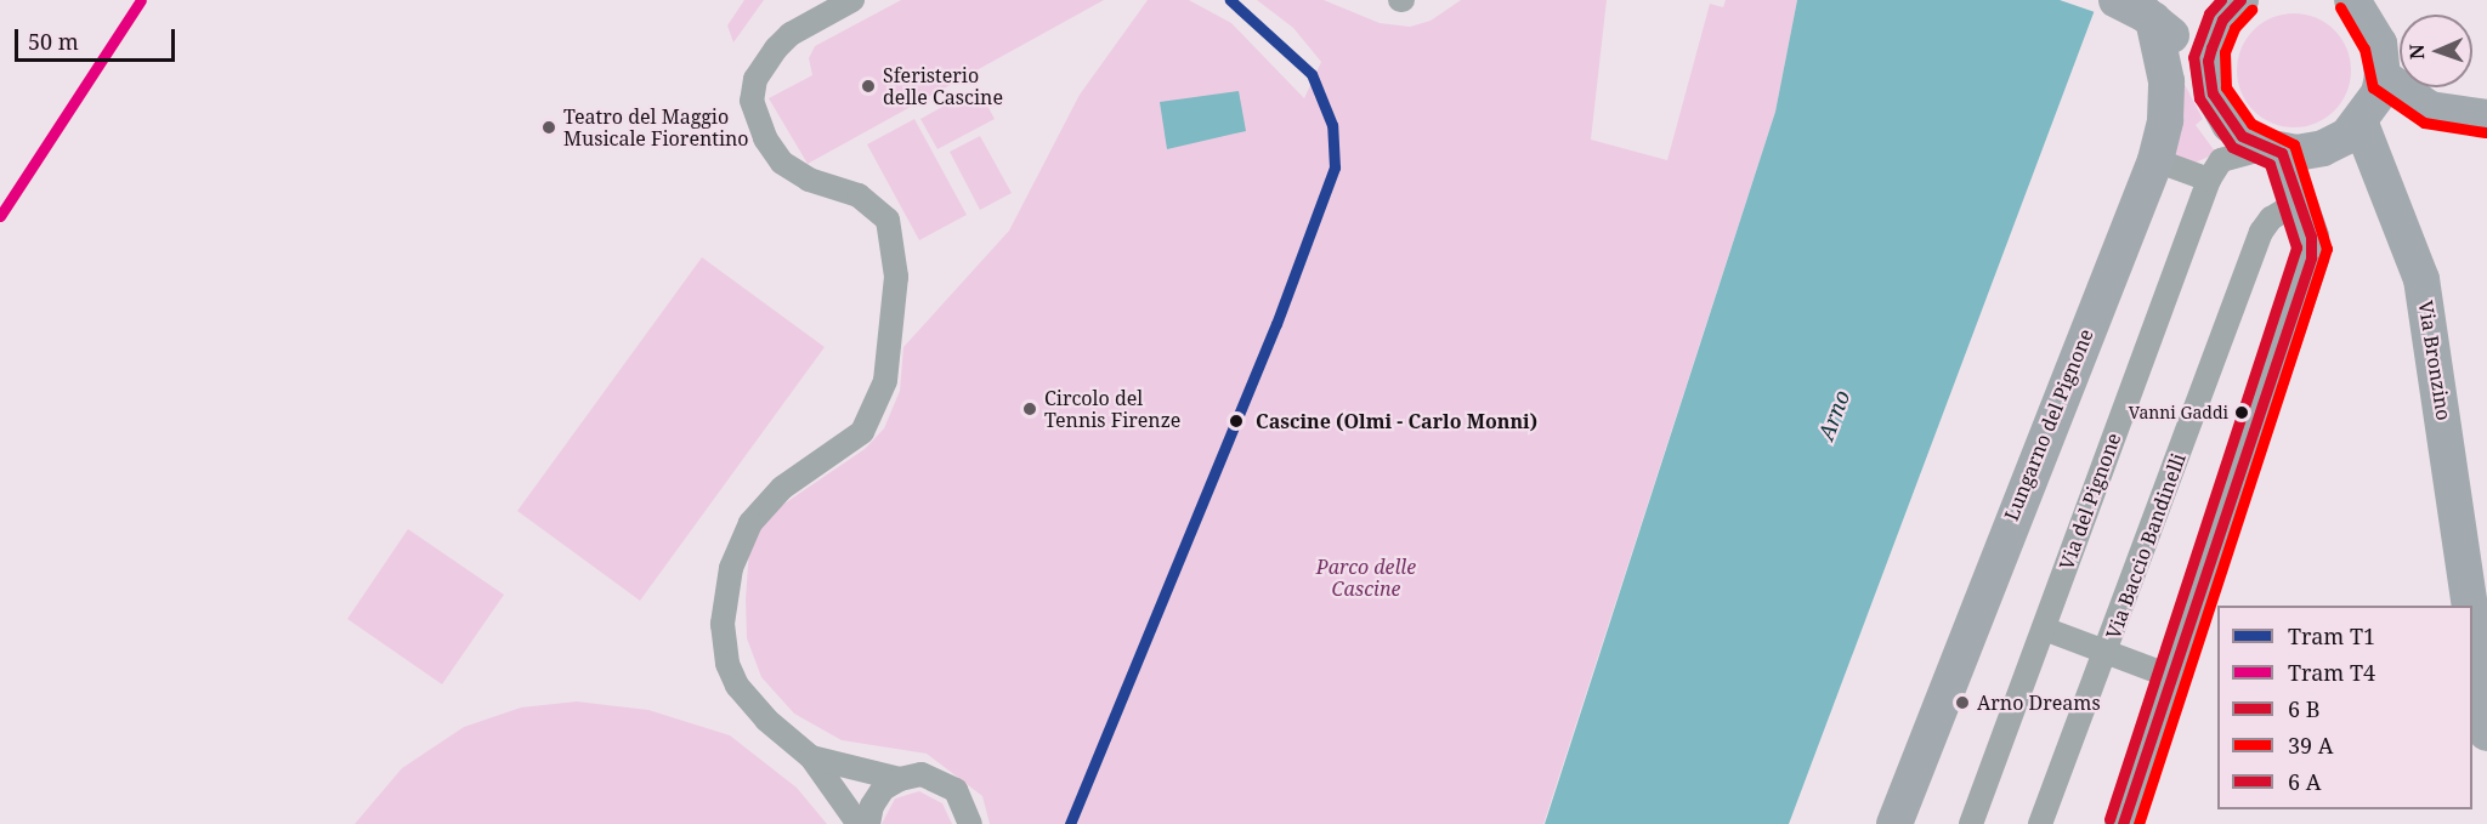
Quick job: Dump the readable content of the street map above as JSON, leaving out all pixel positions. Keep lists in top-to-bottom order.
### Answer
{
  "streets": {
    "main road": ["Via Bronzino", "Lungarno del Pignone"],
    "street": ["Via del Pignone", "Via Baccio Bandinelli"]
  },
  "water": ["Arno"],
  "parks": ["Parco delle Cascine"],
  "places": [
    "Sferisterio delle Cascine",
    "Teatro del Maggio Musicale Fiorentino",
    "Circolo del Tennis Firenze",
    "Vanni Gaddi",
    "Cascine (Olmi - Carlo Monni)",
    "Arno Dreams"
  ],
  "lines": ["tram line T1", "tram line T4"],
  "legend": [
    "Tram T1",
    "Tram T4",
    "6 B",
    "39 A",
    "6 A"
  ],
  "scale_bar": "50 m",
  "north": "left"
}
